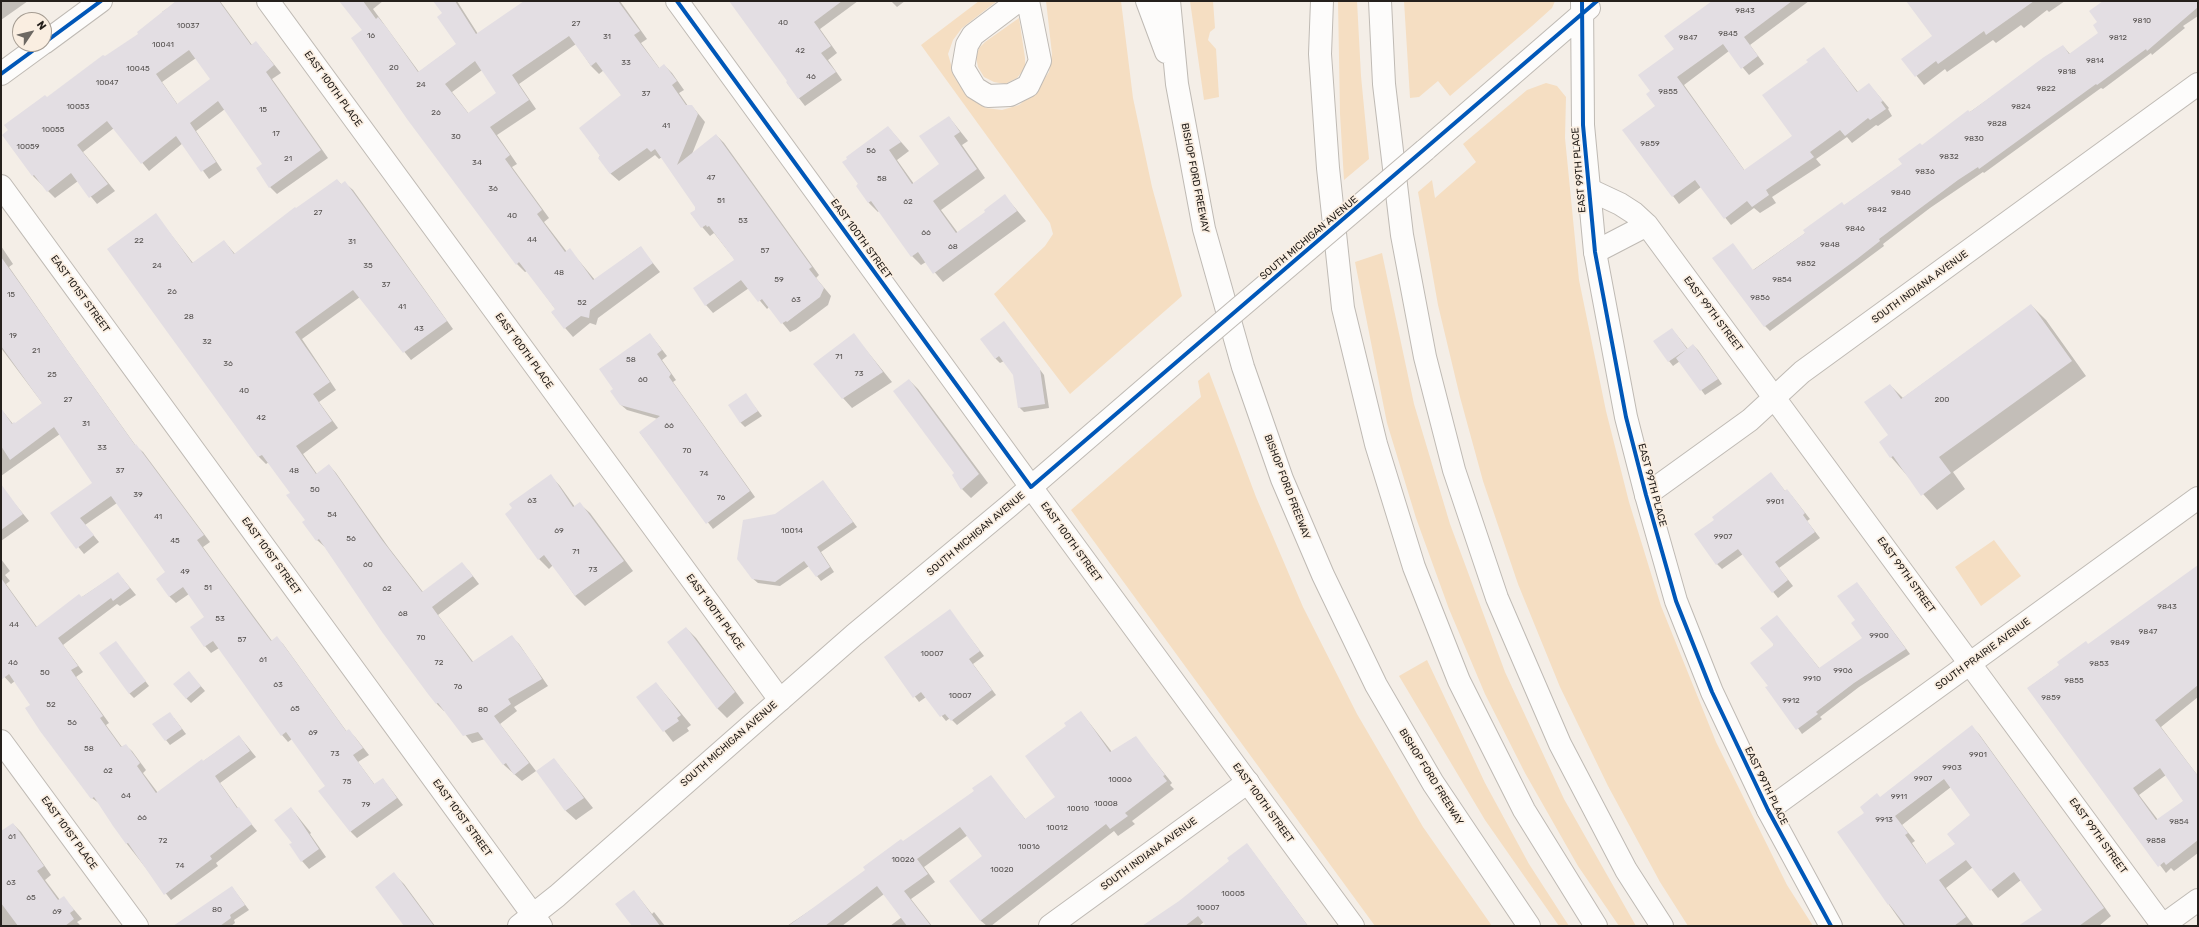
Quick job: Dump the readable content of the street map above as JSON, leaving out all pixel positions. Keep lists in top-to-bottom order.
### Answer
{
  "streets": {
    "main road": [
      "EAST 100TH PLACE",
      "EAST 99TH PLACE",
      "BISHOP FORD FREEWAY",
      "SOUTH MICHIGAN AVENUE",
      "EAST 100TH STREET",
      "SOUTH INDIANA AVENUE",
      "EAST 101ST STREET",
      "EAST 99TH STREET",
      "SOUTH PRAIRIE AVENUE",
      "EAST 101ST PLACE"
    ]
  },
  "crossings": [
    ["EAST 100TH PLACE", "SOUTH MICHIGAN AVENUE"],
    ["EAST 99TH PLACE", "SOUTH MICHIGAN AVENUE"],
    ["EAST 99TH PLACE", "SOUTH INDIANA AVENUE"],
    ["EAST 99TH PLACE", "EAST 99TH STREET"],
    ["EAST 99TH PLACE", "SOUTH PRAIRIE AVENUE"],
    ["SOUTH MICHIGAN AVENUE", "EAST 100TH STREET"],
    ["SOUTH MICHIGAN AVENUE", "EAST 101ST STREET"],
    ["EAST 100TH STREET", "SOUTH INDIANA AVENUE"],
    ["SOUTH INDIANA AVENUE", "EAST 99TH STREET"],
    ["EAST 99TH STREET", "SOUTH PRAIRIE AVENUE"]
  ],
  "house_numbers": [
    "9843",
    "9810",
    "40",
    "27",
    "10037",
    "9845",
    "16",
    "31",
    "9847",
    "9812",
    "10041",
    "42",
    "9814",
    "33",
    "20",
    "10045",
    "9818",
    "46",
    "10047",
    "24",
    "9822",
    "9855",
    "37",
    "10053",
    "9824",
    "15",
    "26",
    "9828",
    "41",
    "10055",
    "17",
    "30",
    "9830",
    "9859",
    "10059",
    "56",
    "9832",
    "21",
    "34",
    "9836",
    "47",
    "58",
    "36",
    "9840",
    "51",
    "62",
    "9842",
    "27",
    "40",
    "53",
    "9846",
    "66",
    "44",
    "22",
    "31",
    "9848",
    "68",
    "57",
    "9852",
    "24",
    "35",
    "48",
    "59",
    "9854",
    "37",
    "26",
    "15",
    "9856",
    "63",
    "52",
    "41",
    "28",
    "43",
    "19",
    "32",
    "21",
    "71",
    "58",
    "36",
    "73",
    "25",
    "60",
    "40",
    "27",
    "200",
    "42",
    "31",
    "66",
    "33",
    "70",
    "37",
    "48",
    "74",
    "50",
    "39",
    "76",
    "63",
    "9901",
    "54",
    "41",
    "69",
    "10014",
    "9907",
    "56",
    "45",
    "71",
    "60",
    "73",
    "49",
    "51",
    "62",
    "9843",
    "68",
    "53",
    "44",
    "9847",
    "9900",
    "70",
    "57",
    "9849",
    "10007",
    "61",
    "46",
    "72",
    "9853",
    "9906",
    "50",
    "9910",
    "9855",
    "63",
    "76",
    "10007",
    "9859",
    "9912",
    "52",
    "65",
    "80",
    "56",
    "69",
    "58",
    "73",
    "9901",
    "9903",
    "62",
    "9907",
    "10006",
    "75",
    "64",
    "9911",
    "10008",
    "79",
    "10010",
    "66",
    "9913",
    "9854",
    "10012",
    "61",
    "72",
    "9858",
    "10016",
    "10026",
    "74",
    "10020",
    "63",
    "10005",
    "65",
    "10007",
    "80",
    "69"
  ],
  "north": "top right"
}
